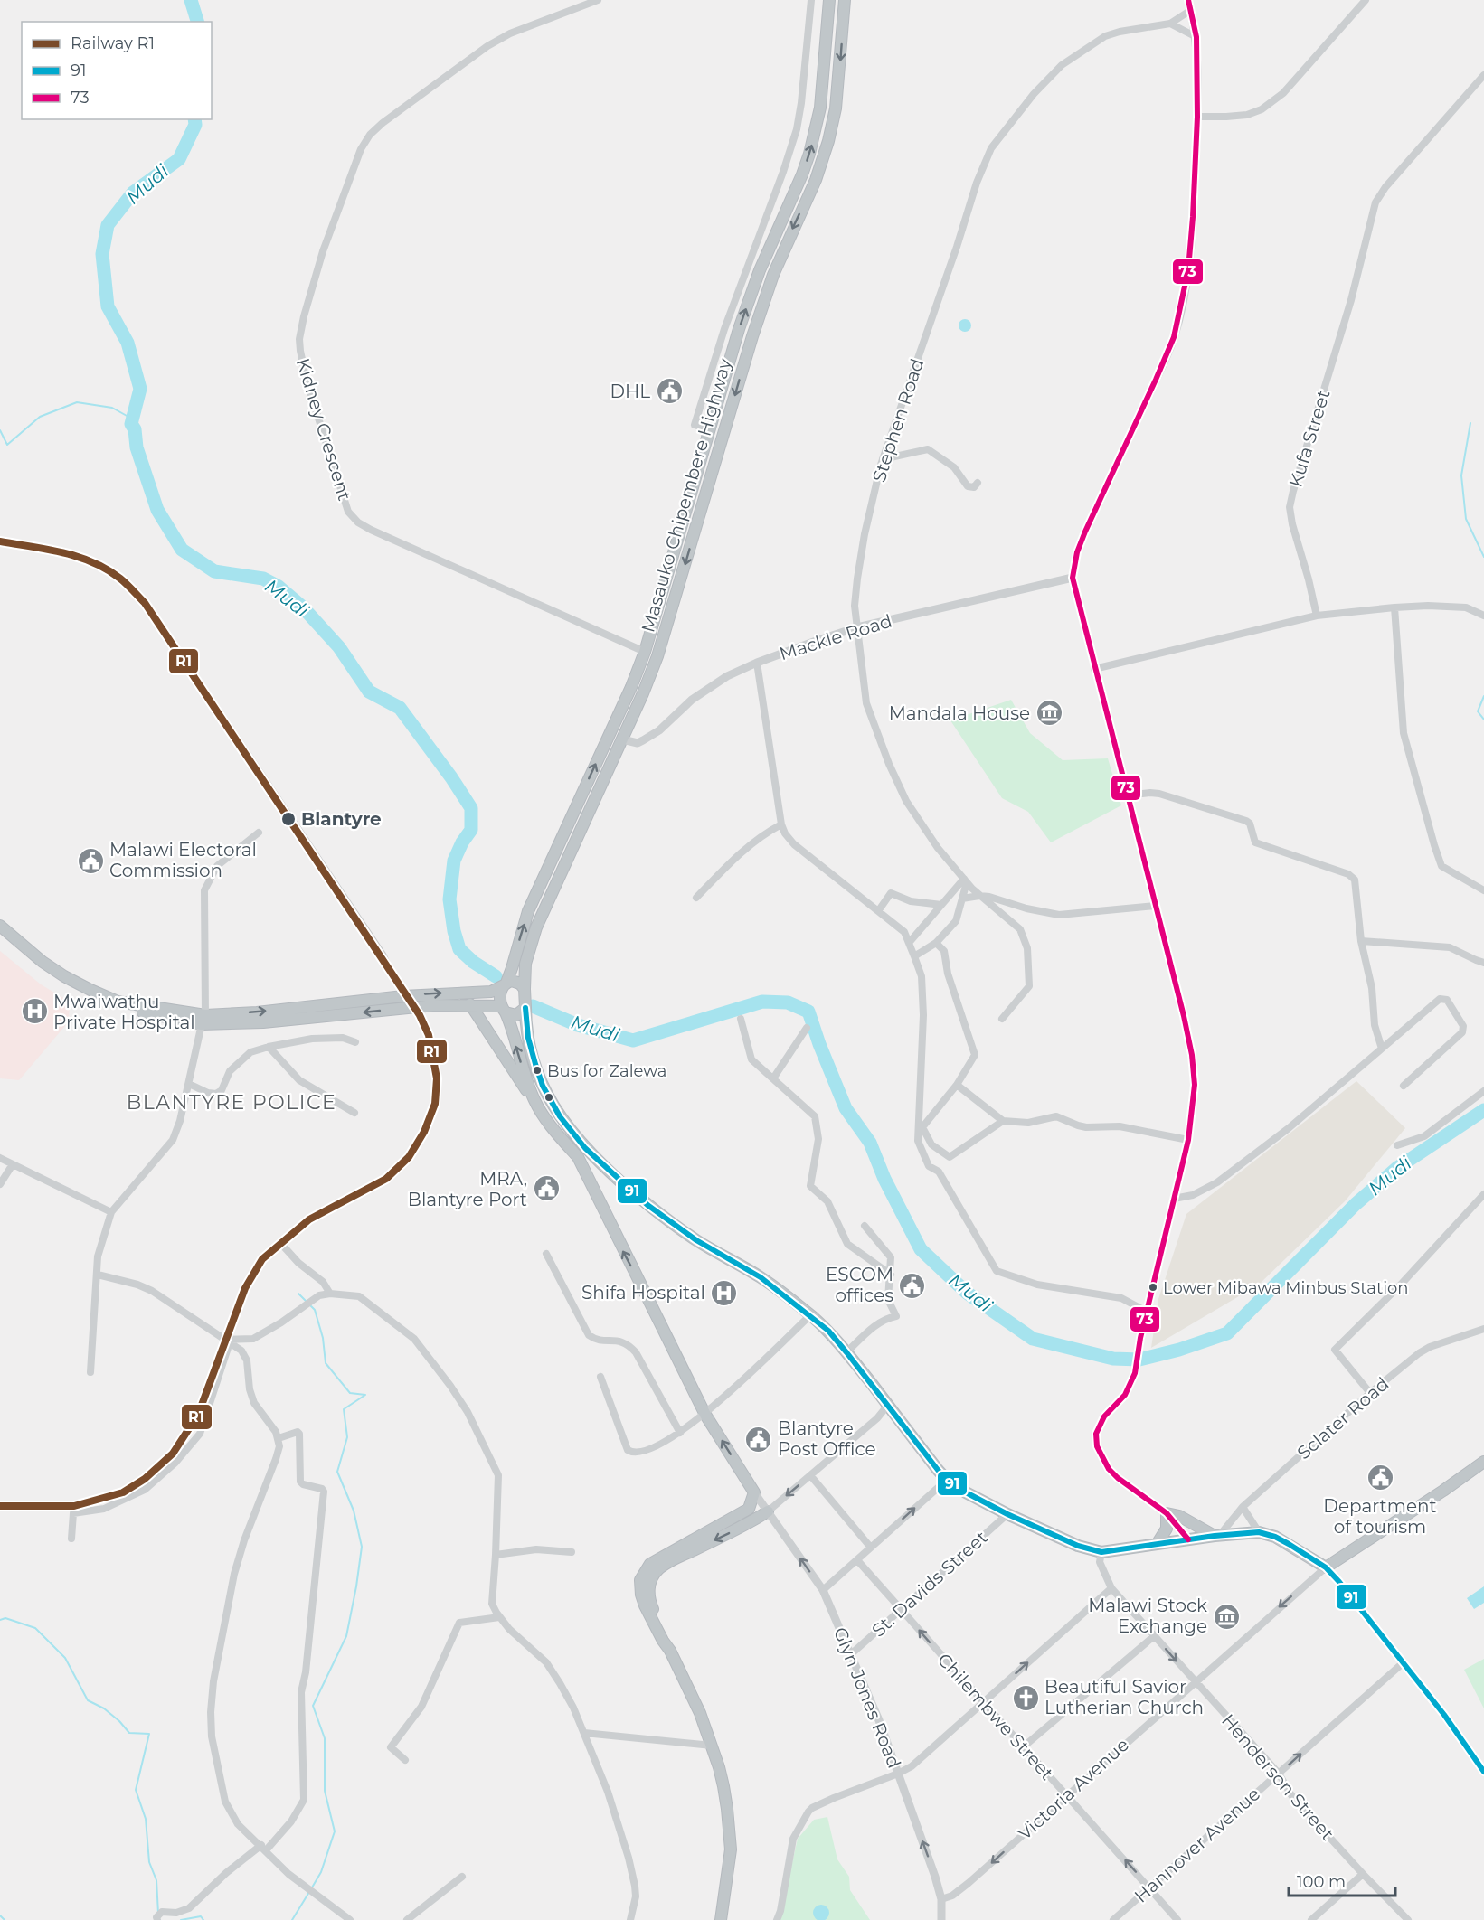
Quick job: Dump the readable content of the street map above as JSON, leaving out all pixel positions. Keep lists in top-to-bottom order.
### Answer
{
  "streets": {
    "highway": ["Masauko Chipembere Highway"],
    "street": [
      "Stephen Road",
      "Kidney Crescent",
      "Kufa Street",
      "Mackle Road",
      "Sclater Road",
      "St. Davids Street",
      "Glyn Jones Road",
      "Chilembwe Street",
      "Henderson Street",
      "Victoria Avenue",
      "Hannover Avenue"
    ]
  },
  "crossings": [
    ["Stephen Road", "Mackle Road"],
    ["Kidney Crescent", "Masauko Chipembere Highway"],
    ["Masauko Chipembere Highway", "Mackle Road"],
    ["St. Davids Street", "Glyn Jones Road"],
    ["St. Davids Street", "Chilembwe Street"],
    ["Glyn Jones Road", "Victoria Avenue"],
    ["Chilembwe Street", "Victoria Avenue"],
    ["Chilembwe Street", "Hannover Avenue"],
    ["Henderson Street", "Victoria Avenue"],
    ["Henderson Street", "Hannover Avenue"]
  ],
  "one_way": ["Chilembwe Street", "Victoria Avenue", "Hannover Avenue"],
  "districts": ["BLANTYRE POLICE"],
  "water": ["Mudi"],
  "places": {
    "public building": [
      "DHL",
      "Malawi Electoral Commission",
      "MRA, Blantyre Port",
      "ESCOM offices",
      "Blantyre Post Office",
      "Department of tourism"
    ],
    "museum": ["Mandala House", "Malawi Stock Exchange"],
    "other": ["Blantyre", "Bus for Zalewa", "Lower Mibawa Minbus Station"],
    "hospital": ["Mwaiwathu Private Hospital", "Shifa Hospital"],
    "church": ["Beautiful Savior Lutherian Church"]
  },
  "lines": ["transit line 73", "rail line R1", "transit line 91"],
  "legend": ["Railway R1", "91", "73"],
  "scale_bar": "100 m"
}
